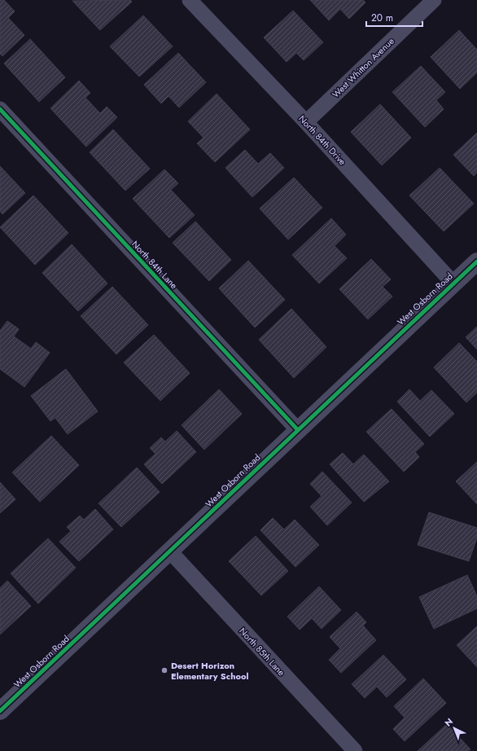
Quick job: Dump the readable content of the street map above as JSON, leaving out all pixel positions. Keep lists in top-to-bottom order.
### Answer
{
  "streets": {
    "street": [
      "West Whitton Avenue",
      "North 84th Drive",
      "North 84th Lane",
      "West Osborn Road",
      "North 85th Lane"
    ]
  },
  "crossings": [
    ["West Whitton Avenue", "North 84th Drive"],
    ["North 84th Drive", "West Osborn Road"],
    ["North 84th Lane", "West Osborn Road"],
    ["West Osborn Road", "North 85th Lane"]
  ],
  "places": ["Desert Horizon Elementary School"],
  "scale_bar": "20 m",
  "north": "top left"
}
